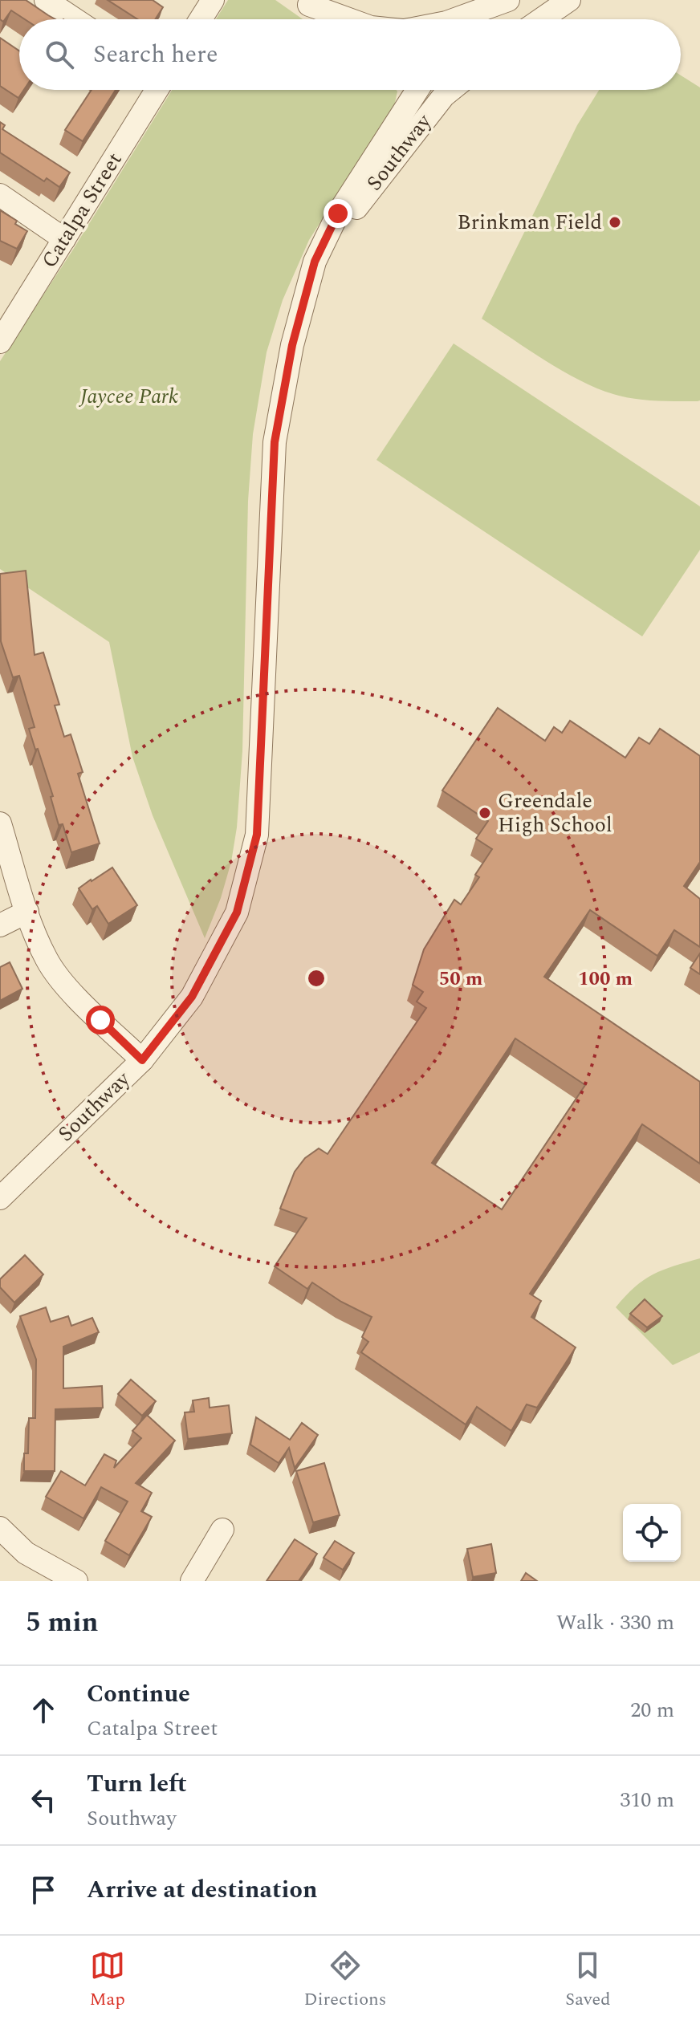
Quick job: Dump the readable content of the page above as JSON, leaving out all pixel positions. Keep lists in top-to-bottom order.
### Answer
{
  "streets": {
    "street": ["Southway", "Catalpa Street"]
  },
  "parks": ["Jaycee Park"],
  "places": ["Brinkman Field", "Greendale High School"],
  "page": {
    "search": "Search here",
    "heading": ["5 min", "Walk · 330 m"],
    "list": [
      ["Continue", "Catalpa Street", "20 m"],
      ["Turn left", "Southway", "310 m"],
      "Arrive at destination"
    ],
    "nav": ["Map", "Directions", "Saved"]
  },
  "rings": ["50 m", "100 m"]
}
